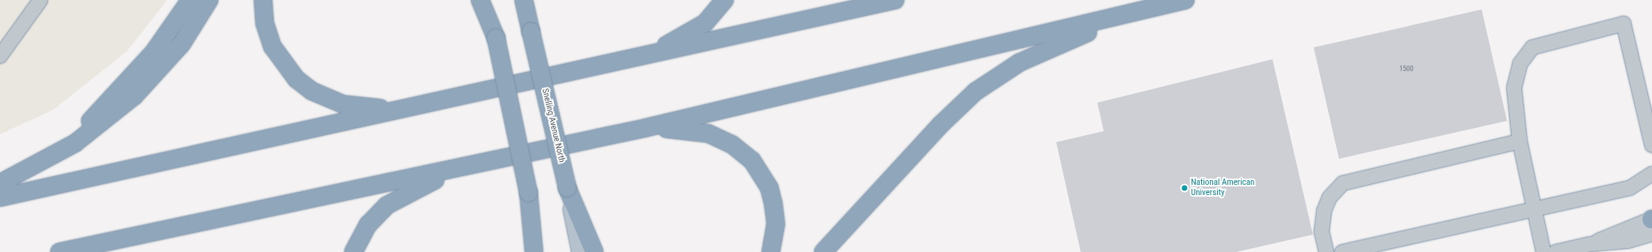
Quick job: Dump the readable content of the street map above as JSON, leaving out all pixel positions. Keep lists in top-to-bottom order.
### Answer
{
  "streets": {
    "highway": ["Snelling Avenue North"]
  },
  "places": ["National American University"],
  "house_numbers": ["1500"]
}
